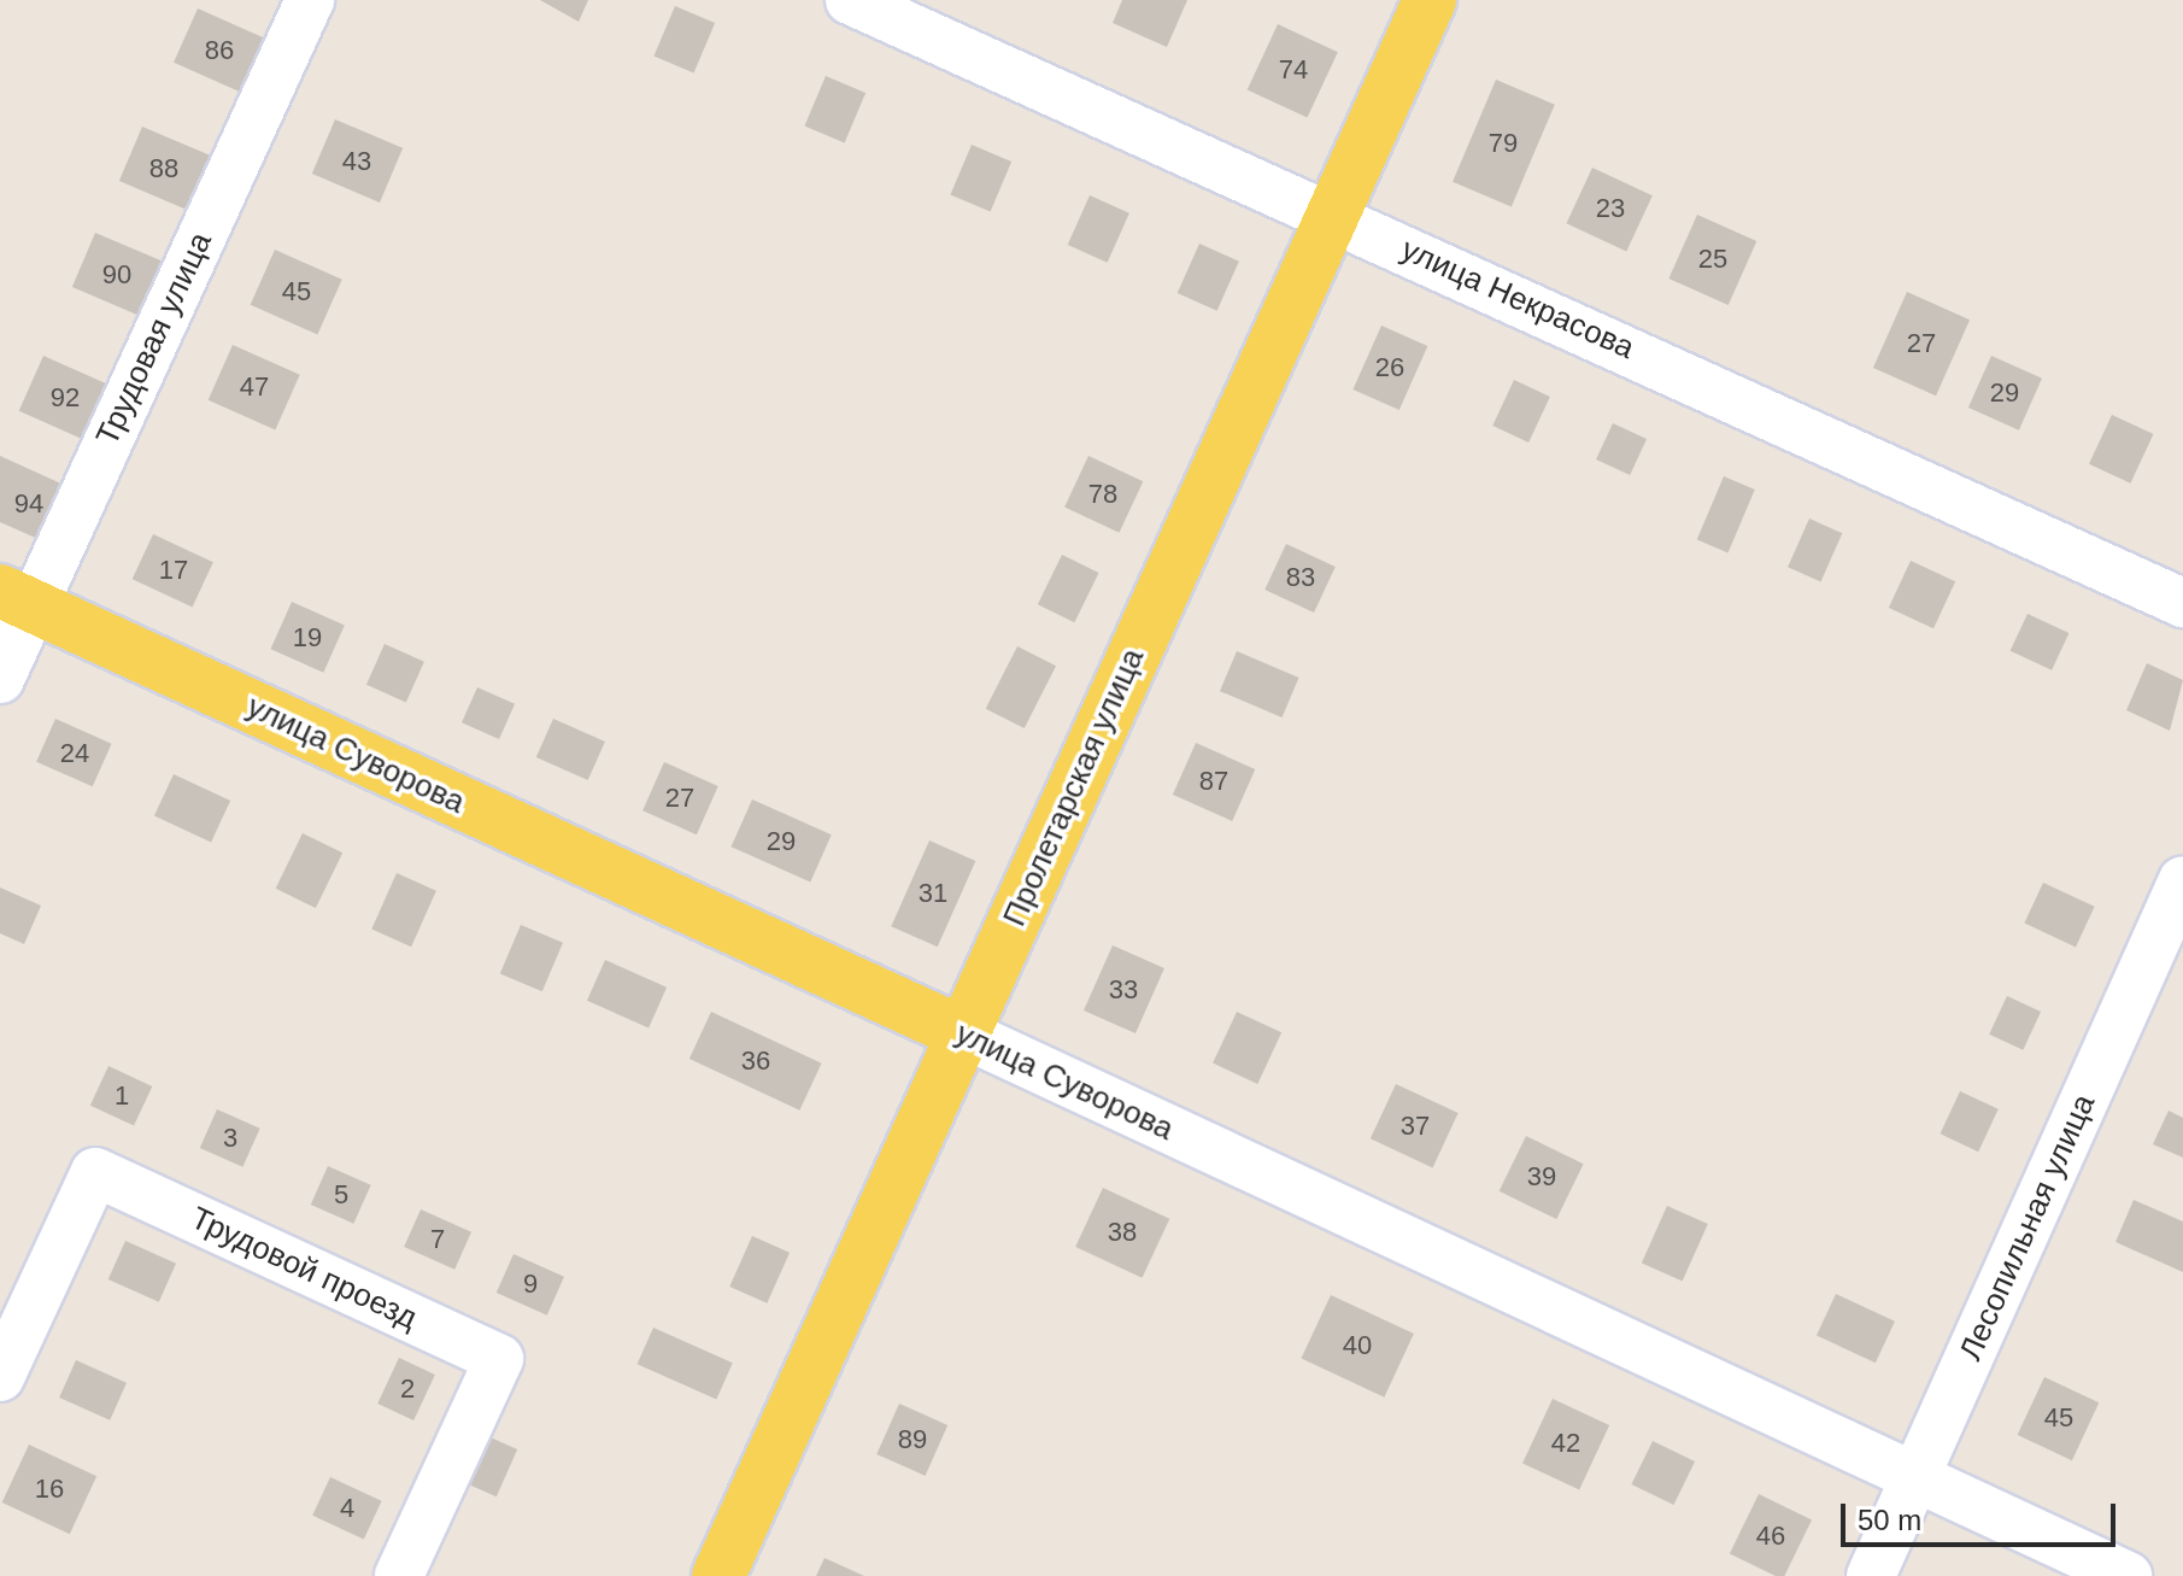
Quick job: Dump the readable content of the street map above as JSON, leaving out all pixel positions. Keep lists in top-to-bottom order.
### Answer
{
  "streets": {
    "main road": ["улица Суворова", "Пролетарская улица"],
    "street": [
      "улица Некрасова",
      "Трудовая улица",
      "Лесопильная улица",
      "Трудовой проезд"
    ]
  },
  "crossings": [
    ["улица Некрасова", "Пролетарская улица"],
    ["Трудовая улица", "улица Суворова"],
    ["улица Суворова", "Пролетарская улица"],
    ["улица Суворова", "Лесопильная улица"]
  ],
  "house_numbers": [
    "86",
    "74",
    "79",
    "43",
    "88",
    "23",
    "25",
    "90",
    "45",
    "27",
    "26",
    "47",
    "29",
    "92",
    "78",
    "94",
    "17",
    "83",
    "19",
    "24",
    "87",
    "27",
    "29",
    "31",
    "33",
    "36",
    "1",
    "37",
    "3",
    "39",
    "5",
    "38",
    "7",
    "9",
    "40",
    "2",
    "45",
    "89",
    "42",
    "16",
    "4",
    "46"
  ],
  "scale_bar": "50 m"
}
